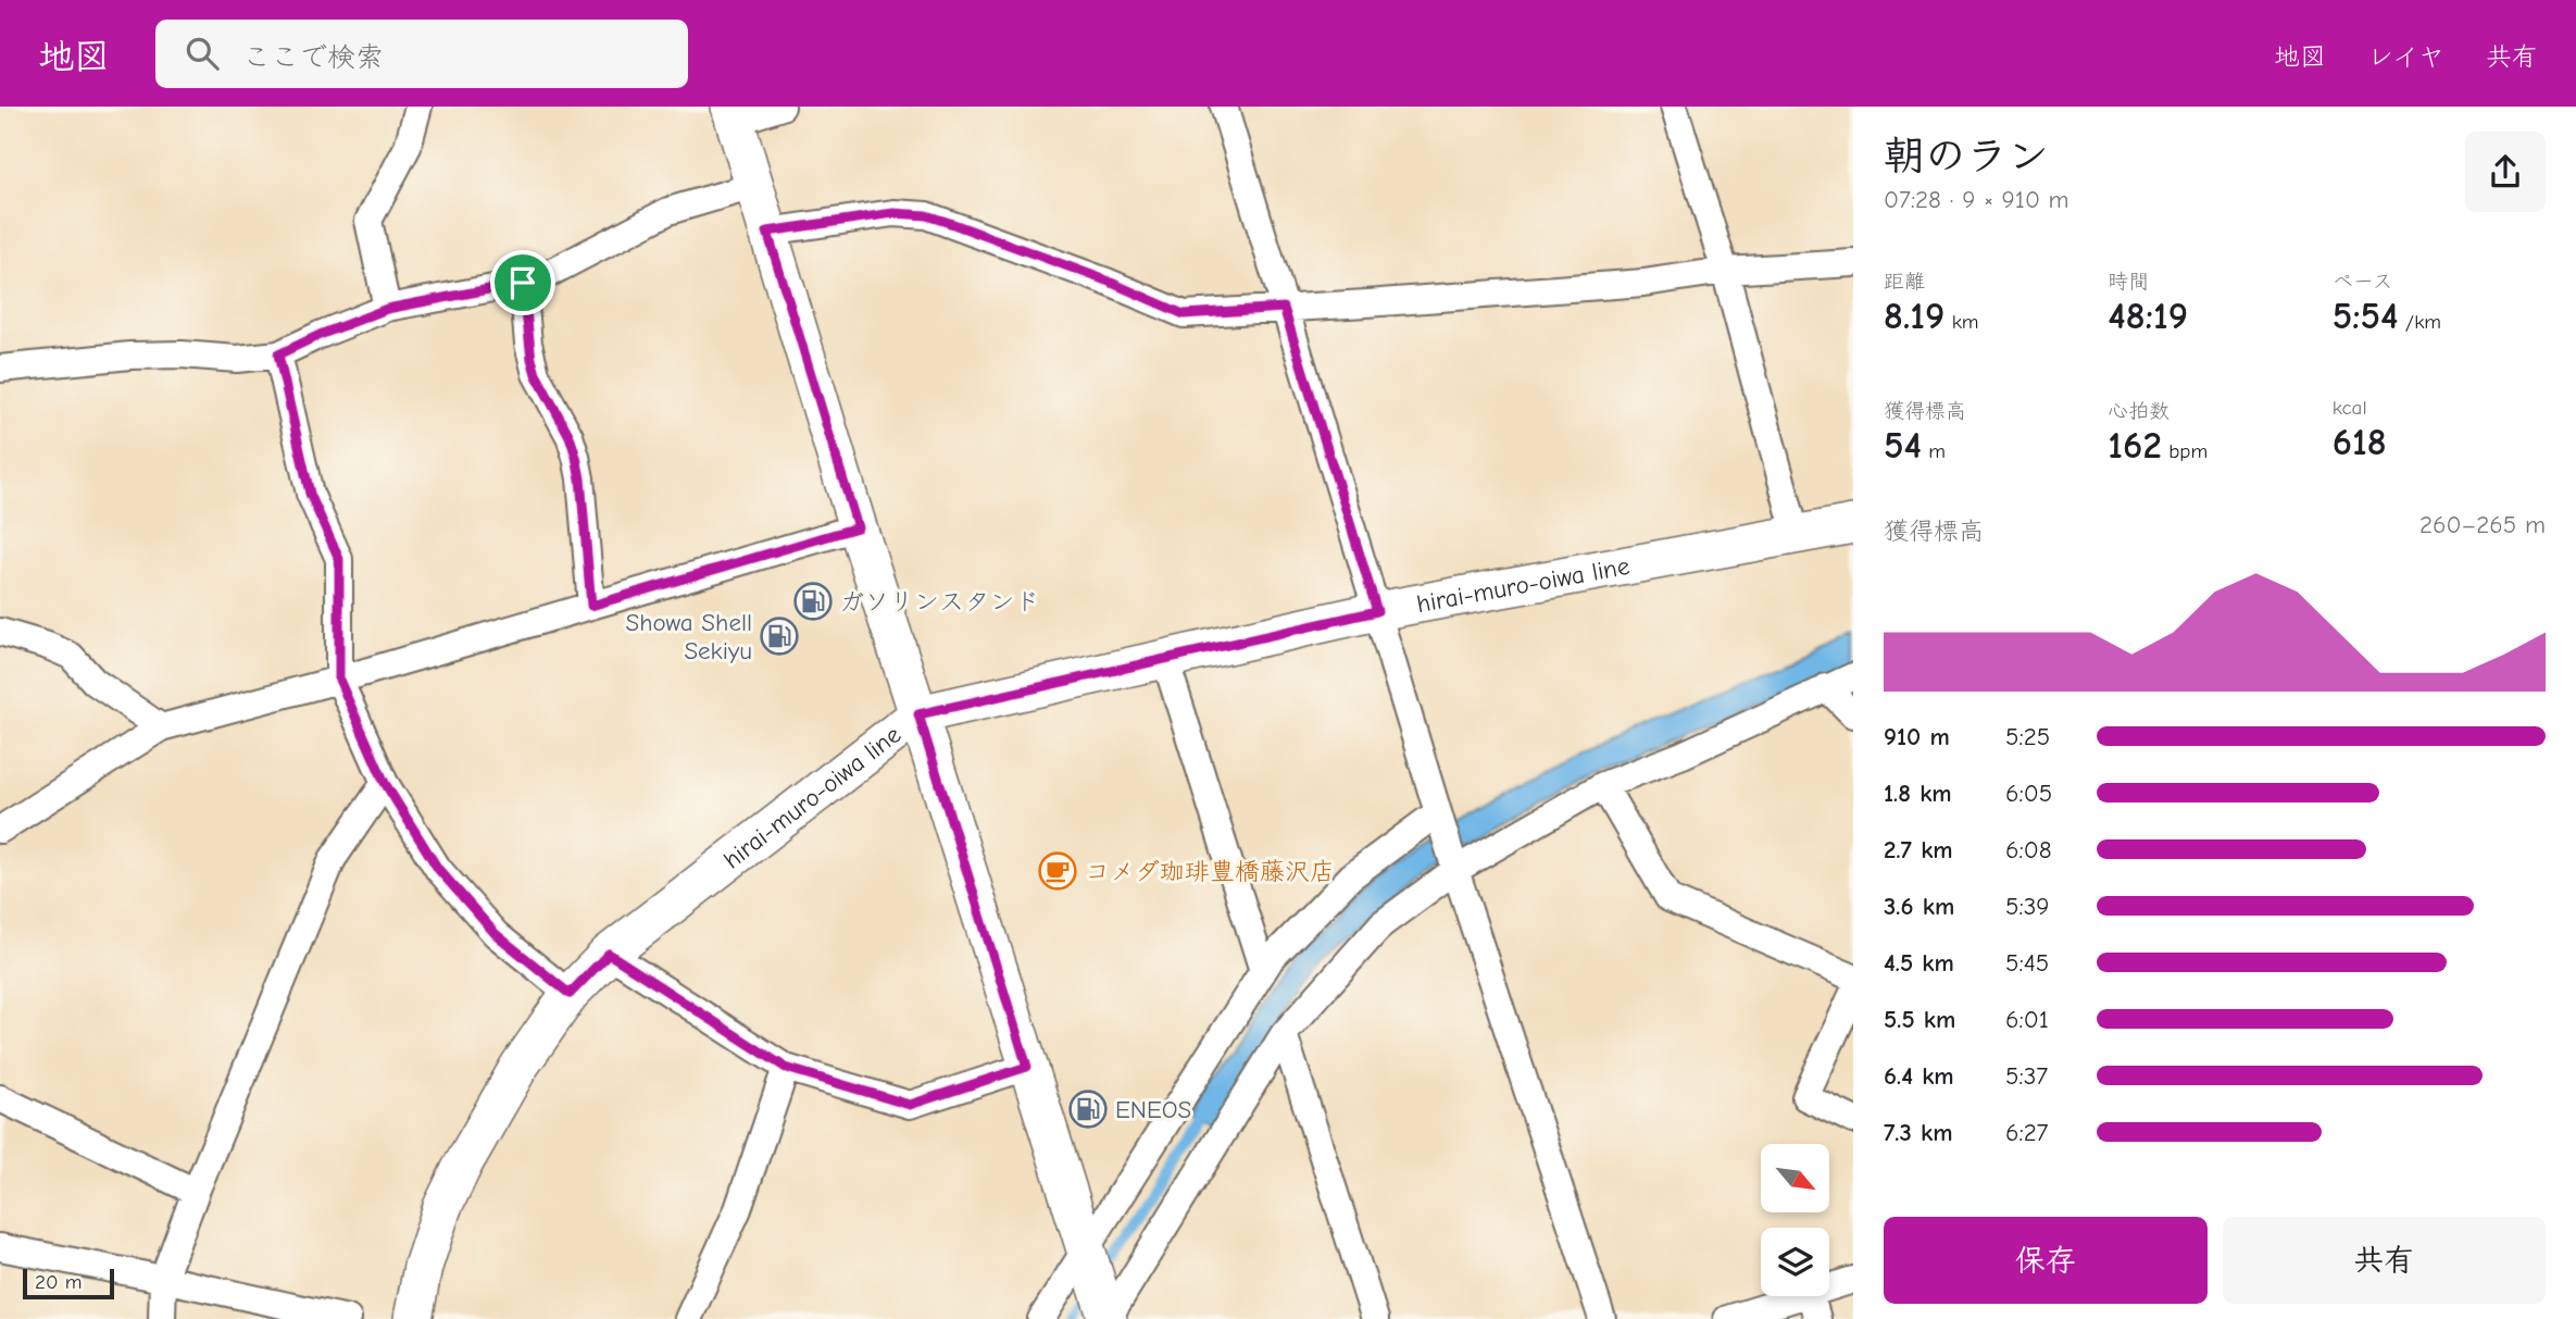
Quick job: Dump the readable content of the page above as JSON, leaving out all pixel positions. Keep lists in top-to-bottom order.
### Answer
{
  "streets": {
    "main road": ["hirai-muro-oiwa line"]
  },
  "places": {
    "fuel station": ["ガソリンスタンド", "Showa Shell Sekiyu", "ENEOS"],
    "cafe": ["コメダ珈琲豊橋藤沢店"]
  },
  "scale_bar": "20 m",
  "north": "bottom right",
  "page": {
    "header": "地図",
    "search": "ここで検索",
    "nav": ["地図", "レイヤ", "共有"],
    "heading": ["朝のラン", "07:28 · 9 × 910 m"],
    "stats": [
      ["距離", "8.19 km"],
      ["時間", "48:19"],
      ["ペース", "5:54 /km"],
      ["獲得標高", "54 m"],
      ["心拍数", "162 bpm"],
      ["kcal", "618"]
    ],
    "chart": ["獲得標高", "260–265 m"],
    "list": [
      {
        "name": "910 m",
        "note": "5:25"
      },
      {
        "name": "1.8 km",
        "note": "6:05"
      },
      {
        "name": "2.7 km",
        "note": "6:08"
      },
      {
        "name": "3.6 km",
        "note": "5:39"
      },
      {
        "name": "4.5 km",
        "note": "5:45"
      },
      {
        "name": "5.5 km",
        "note": "6:01"
      },
      {
        "name": "6.4 km",
        "note": "5:37"
      },
      {
        "name": "7.3 km",
        "note": "6:27"
      }
    ],
    "buttons": ["保存", "共有"],
    "scale": "20 m"
  }
}
